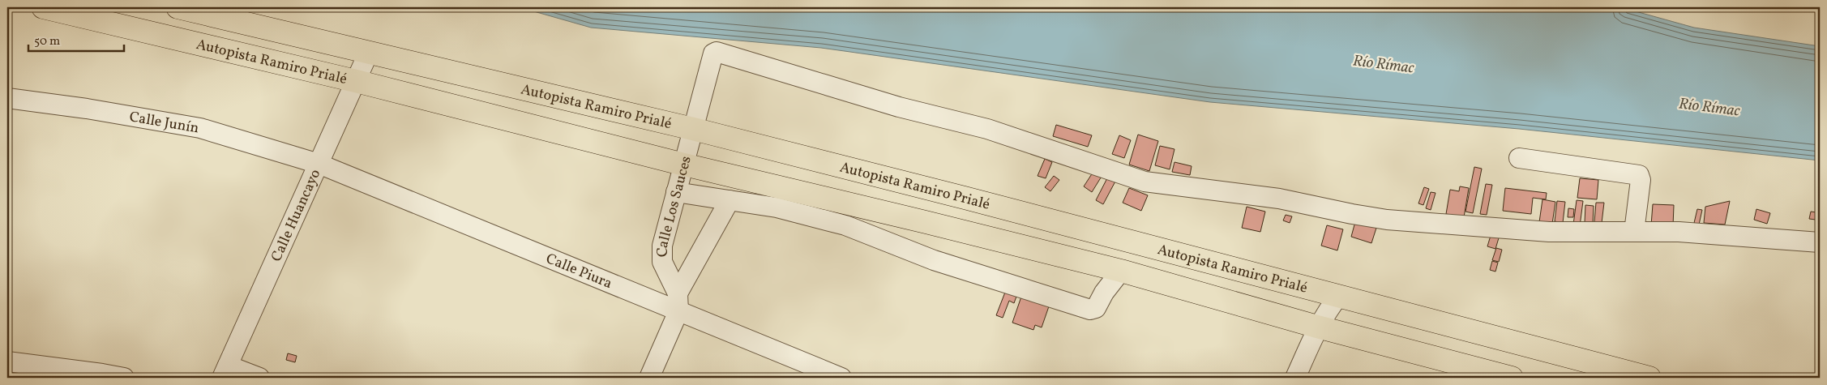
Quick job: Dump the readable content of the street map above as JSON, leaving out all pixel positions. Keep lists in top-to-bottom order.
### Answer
{
  "streets": {
    "highway": ["Autopista Ramiro Prialé"],
    "street": [
      "Calle Junín",
      "Calle Los Sauces",
      "Calle Huancayo",
      "Calle Piura"
    ]
  },
  "crossings": [
    ["Autopista Ramiro Prialé", "Calle Los Sauces"],
    ["Autopista Ramiro Prialé", "Calle Huancayo"],
    ["Calle Junín", "Calle Huancayo"],
    ["Calle Junín", "Calle Piura"],
    ["Calle Los Sauces", "Calle Piura"],
    ["Calle Huancayo", "Calle Piura"]
  ],
  "water": ["Río Rímac"],
  "scale_bar": "50 m"
}
